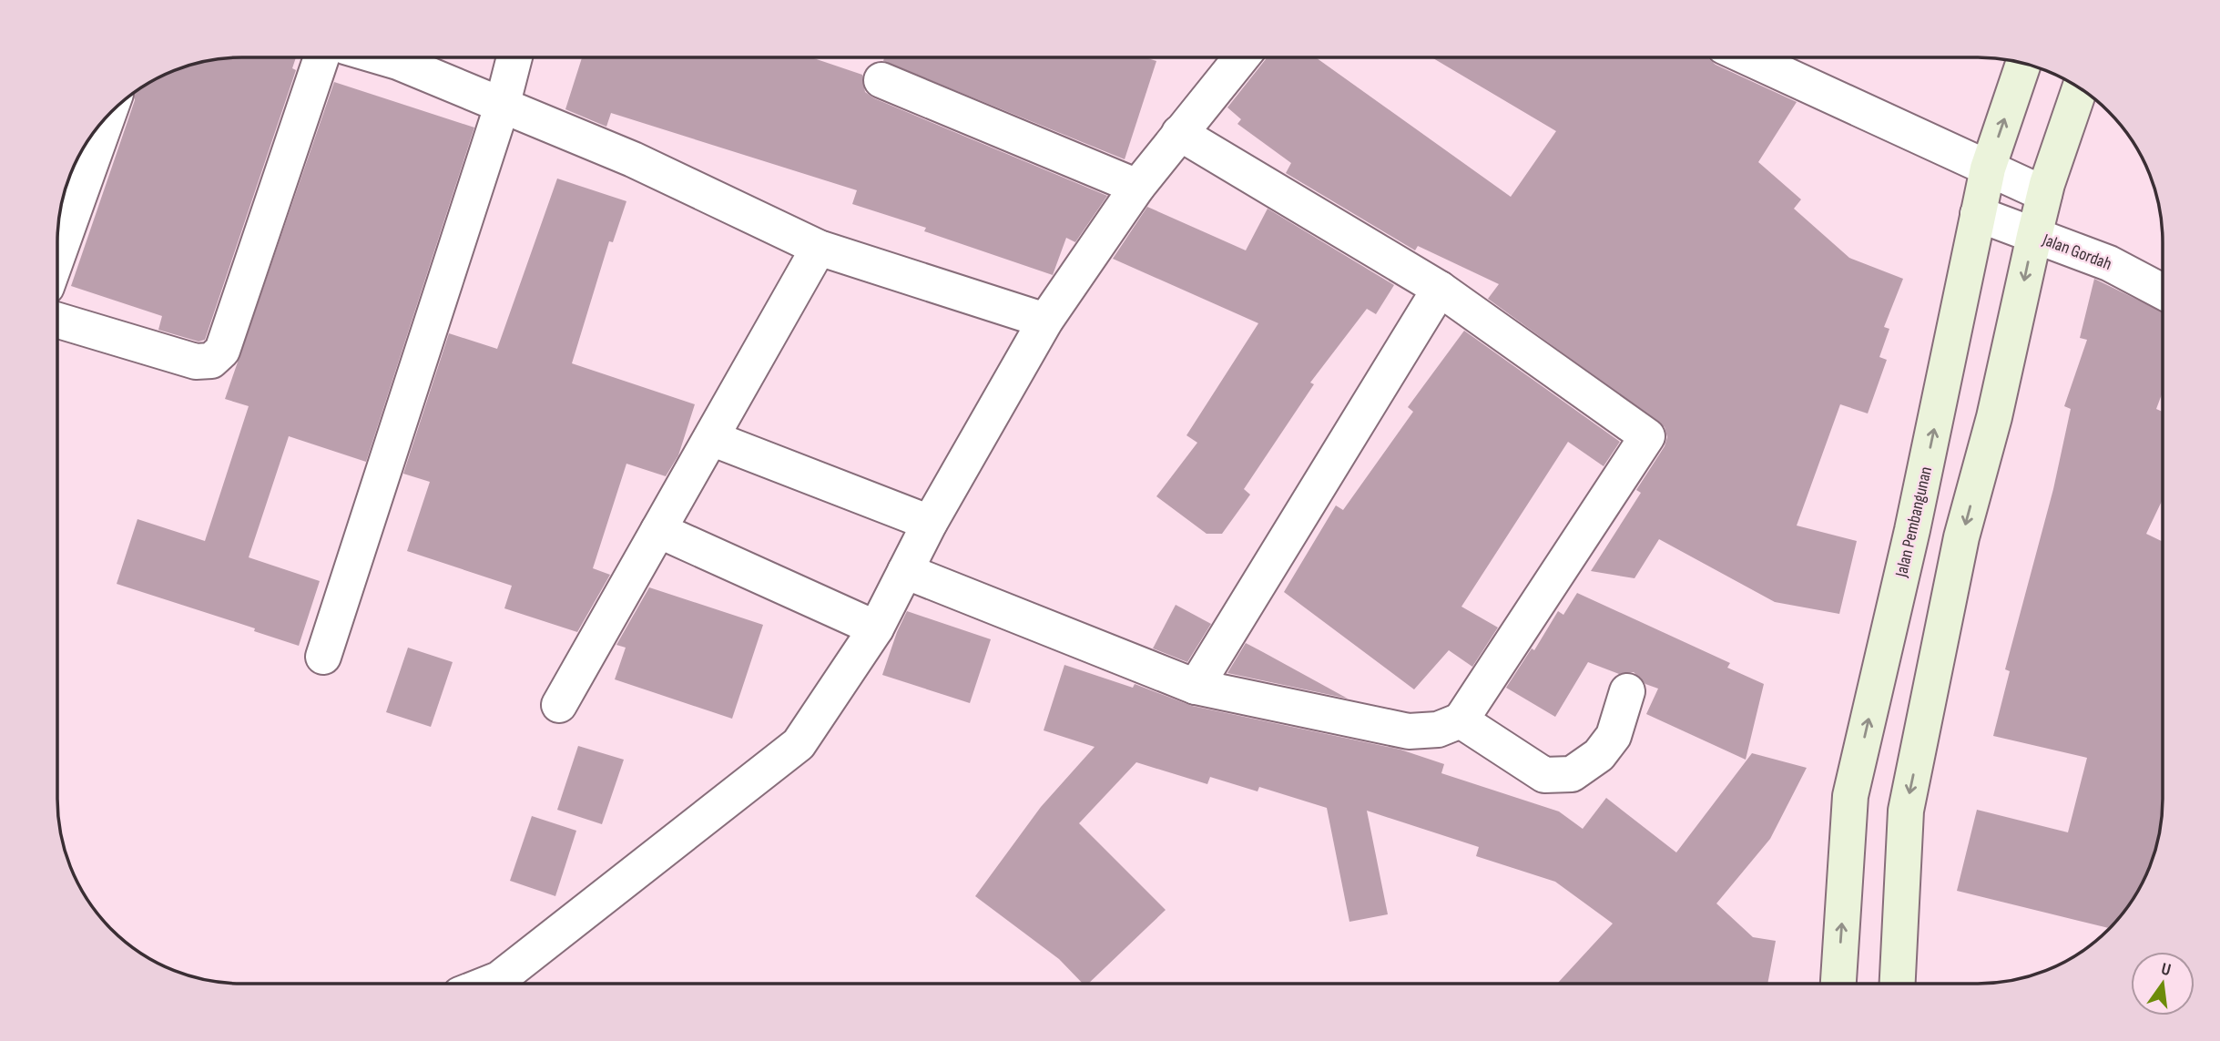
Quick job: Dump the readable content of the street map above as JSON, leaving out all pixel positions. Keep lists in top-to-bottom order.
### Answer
{
  "streets": {
    "main road": ["Jalan Pembangunan"],
    "street": ["Jalan Gordah"]
  },
  "crossings": [
    ["Jalan Gordah", "Jalan Pembangunan"]
  ],
  "north": "top"
}
